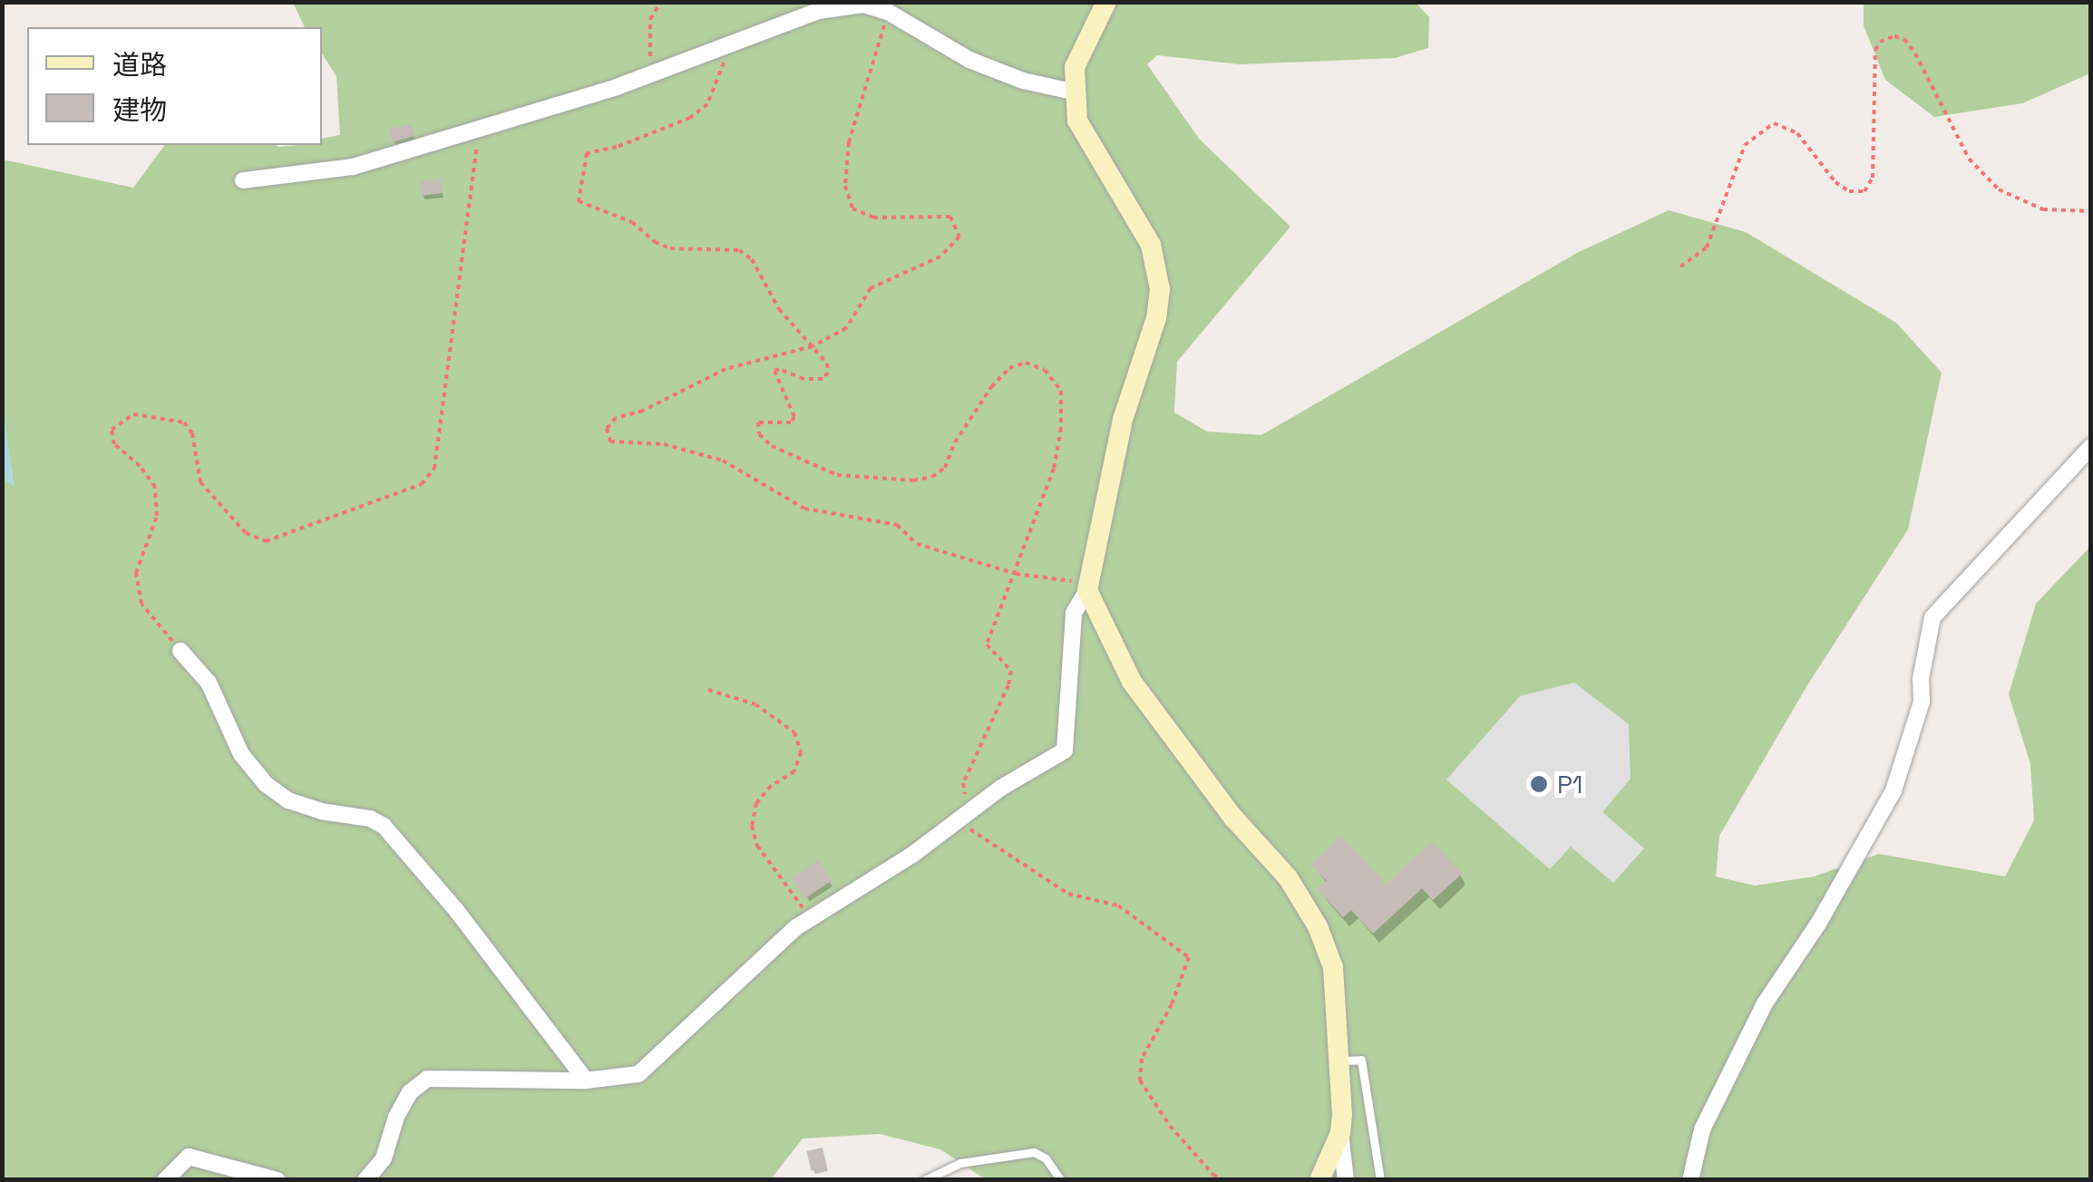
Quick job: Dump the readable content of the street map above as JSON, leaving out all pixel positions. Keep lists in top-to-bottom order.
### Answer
{
  "places": ["P1"],
  "legend": ["道路", "建物"]
}
